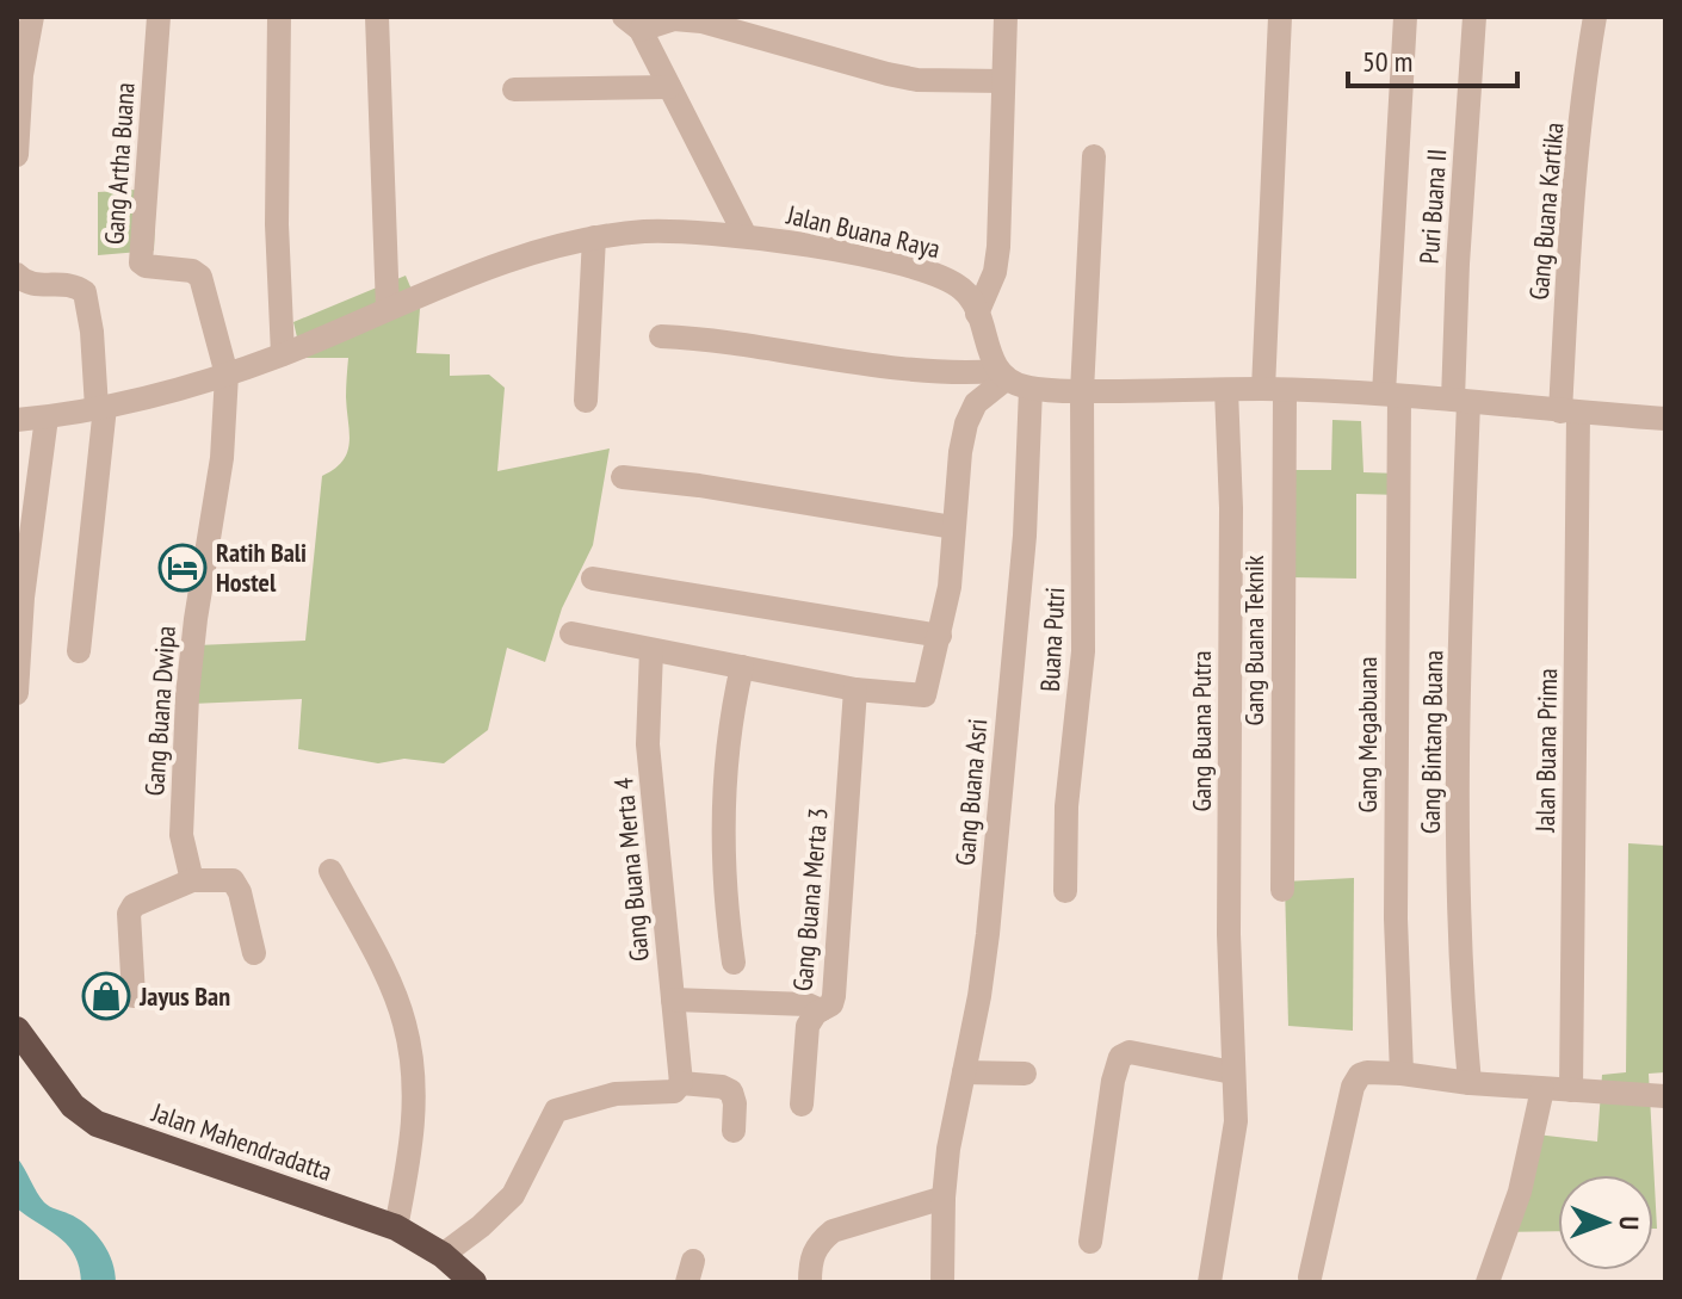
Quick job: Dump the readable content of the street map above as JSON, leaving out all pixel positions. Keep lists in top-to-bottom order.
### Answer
{
  "streets": {
    "highway": ["Jalan Mahendradatta"],
    "street": [
      "Gang Artha Buana",
      "Puri Buana II",
      "Gang Buana Kartika",
      "Jalan Buana Raya",
      "Buana Putri",
      "Gang Buana Teknik",
      "Gang Buana Dwipa",
      "Gang Buana Putra",
      "Gang Megabuana",
      "Gang Bintang Buana",
      "Jalan Buana Prima",
      "Gang Buana Asri",
      "Gang Buana Merta 4",
      "Gang Buana Merta 3"
    ]
  },
  "crossings": [
    ["Gang Artha Buana", "Jalan Buana Raya"],
    ["Gang Artha Buana", "Gang Buana Dwipa"],
    ["Puri Buana II", "Gang Bintang Buana"],
    ["Gang Buana Kartika", "Jalan Buana Prima"],
    ["Jalan Buana Raya", "Gang Buana Dwipa"]
  ],
  "places": {
    "hotel": ["Ratih Bali Hostel"],
    "shop": ["Jayus Ban"]
  },
  "scale_bar": "50 m",
  "north": "right"
}
